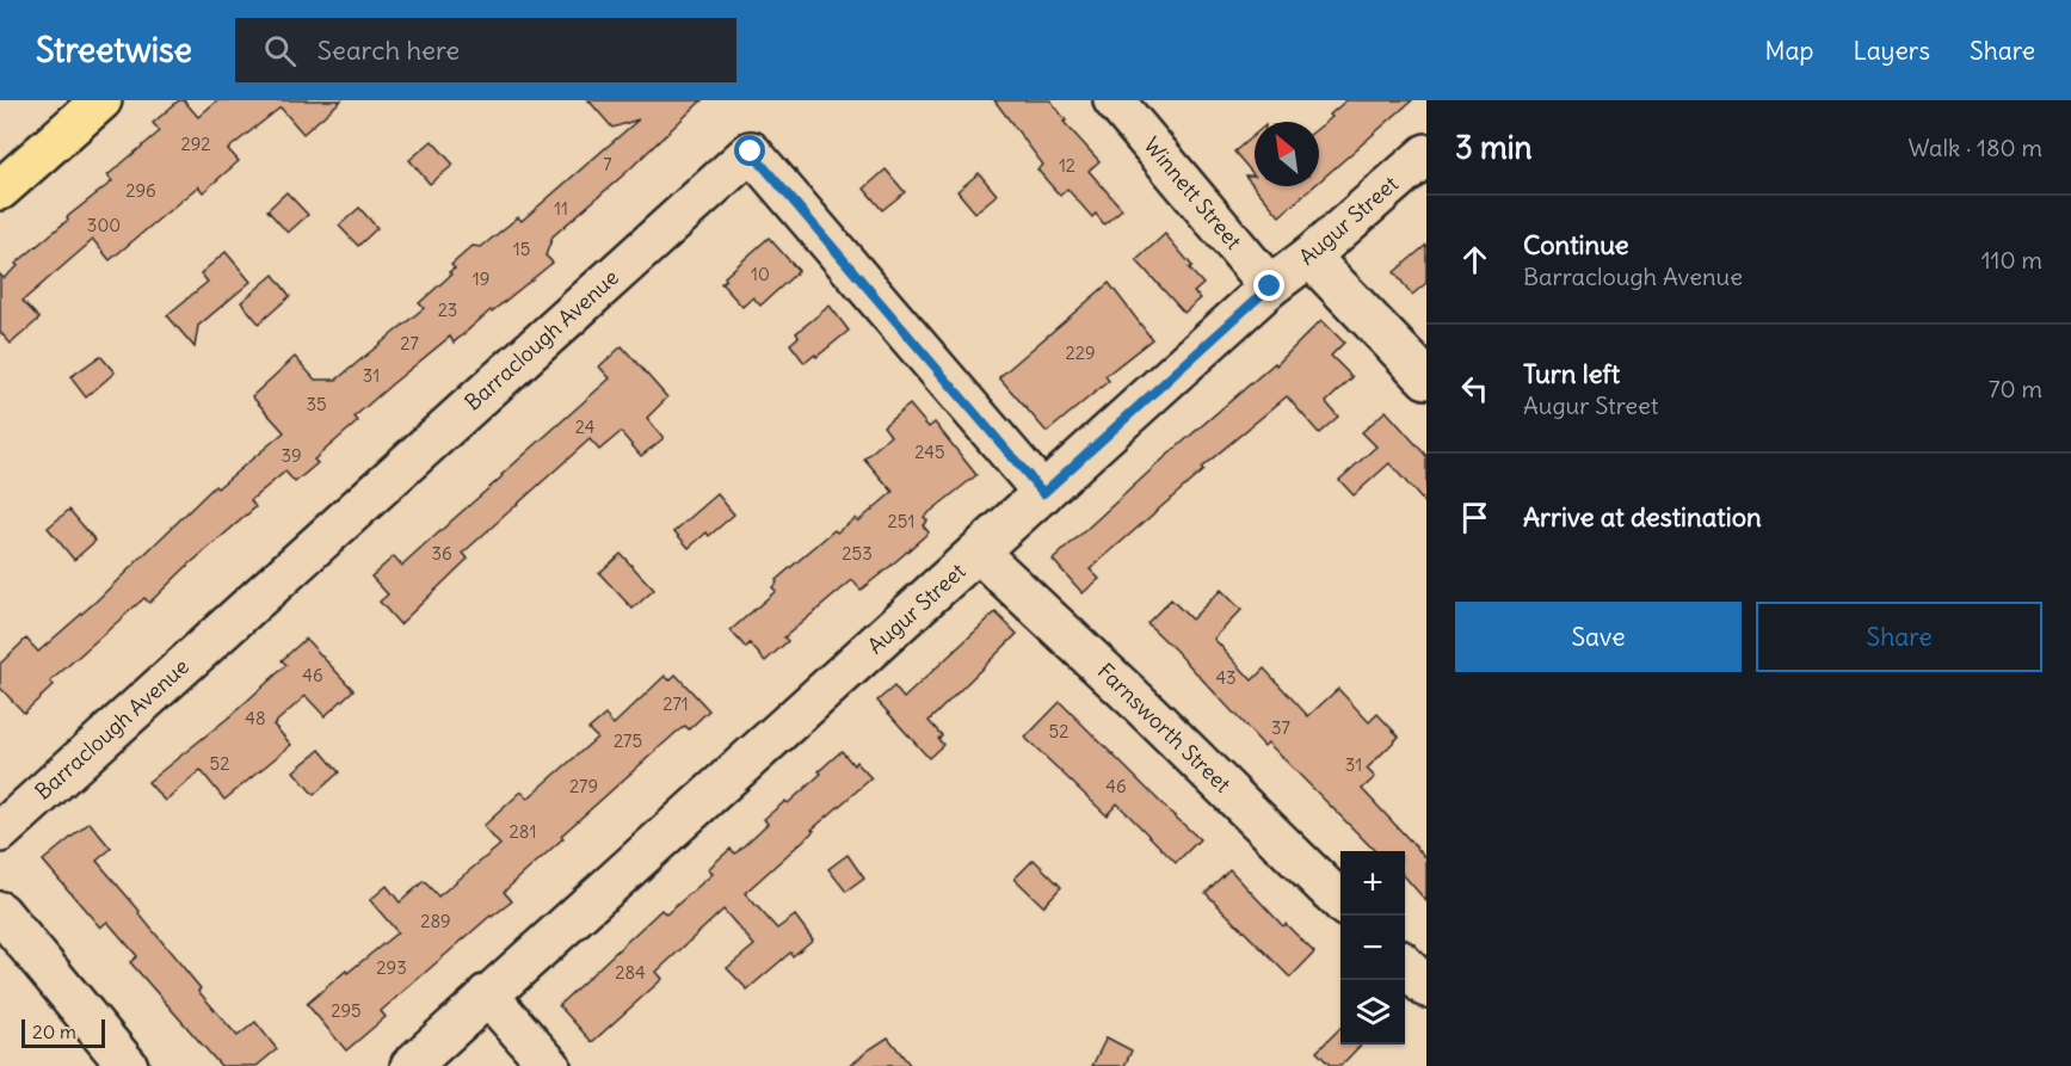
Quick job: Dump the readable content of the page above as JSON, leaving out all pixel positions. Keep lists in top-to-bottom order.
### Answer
{
  "streets": {
    "street": [
      "Winnett Street",
      "Augur Street",
      "Barraclough Avenue",
      "Farnsworth Street"
    ]
  },
  "crossings": [
    ["Winnett Street", "Augur Street"],
    ["Augur Street", "Barraclough Avenue"],
    ["Augur Street", "Farnsworth Street"]
  ],
  "house_numbers": [
    "292",
    "7",
    "12",
    "296",
    "11",
    "300",
    "15",
    "10",
    "19",
    "23",
    "27",
    "229",
    "31",
    "35",
    "24",
    "245",
    "39",
    "251",
    "36",
    "253",
    "46",
    "43",
    "271",
    "48",
    "37",
    "52",
    "275",
    "52",
    "31",
    "279",
    "46",
    "281",
    "289",
    "293",
    "284",
    "295"
  ],
  "scale_bar": "20 m",
  "north": "top left",
  "page": {
    "header": "Streetwise",
    "search": "Search here",
    "nav": ["Map", "Layers", "Share"],
    "heading": ["3 min", "Walk · 180 m"],
    "list": [
      ["Continue", "Barraclough Avenue", "110 m"],
      ["Turn left", "Augur Street", "70 m"],
      "Arrive at destination"
    ],
    "buttons": ["Save", "Share"],
    "map_buttons": ["+", "−"],
    "scale": "20 m"
  }
}
